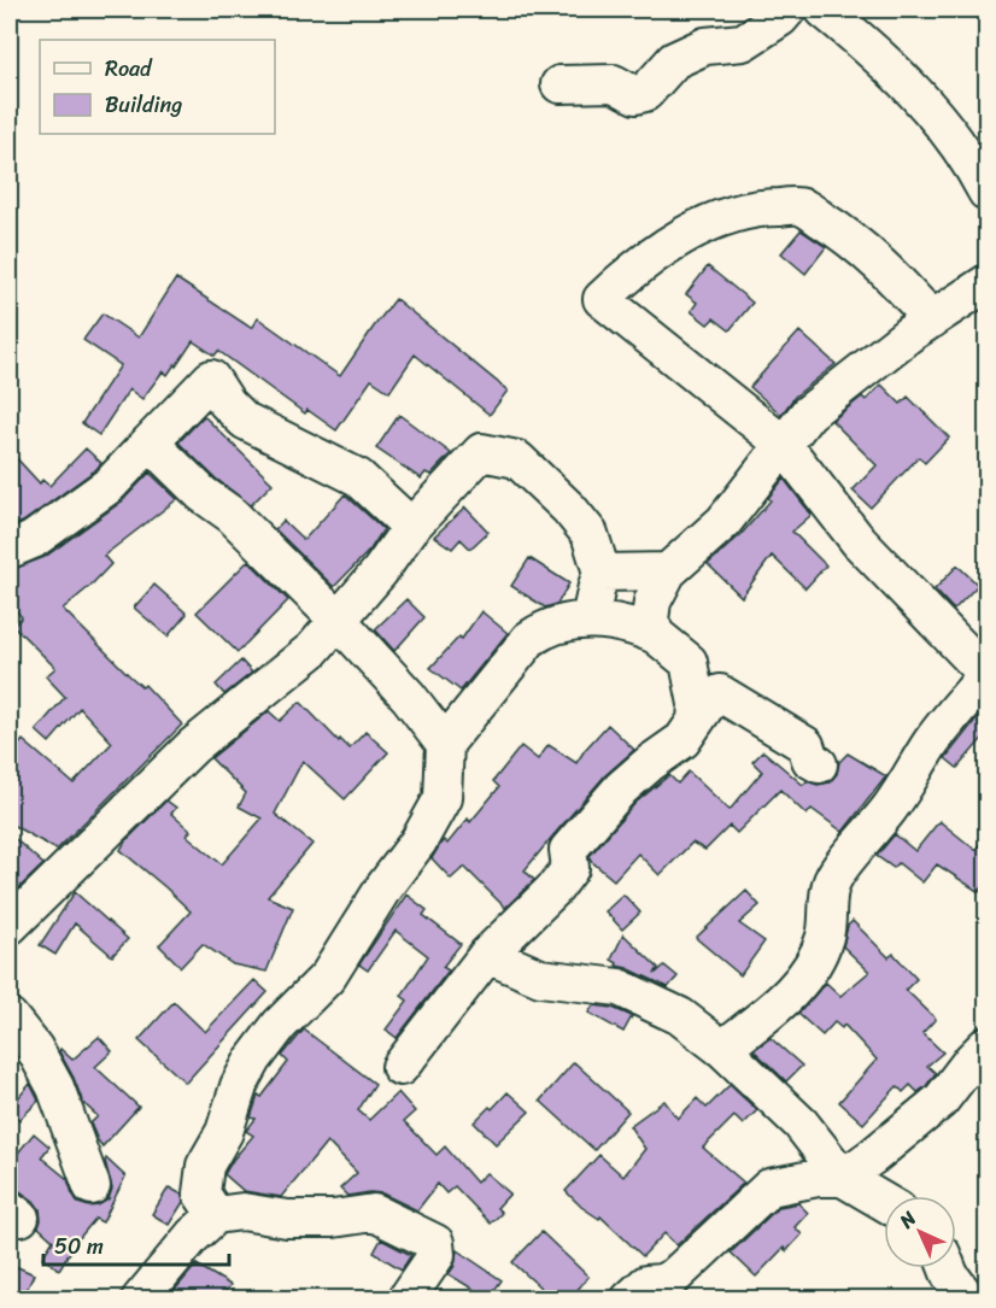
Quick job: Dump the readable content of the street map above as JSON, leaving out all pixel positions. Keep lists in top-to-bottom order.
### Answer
{
  "legend": ["Road", "Building"],
  "scale_bar": "50 m",
  "north": "top left"
}
